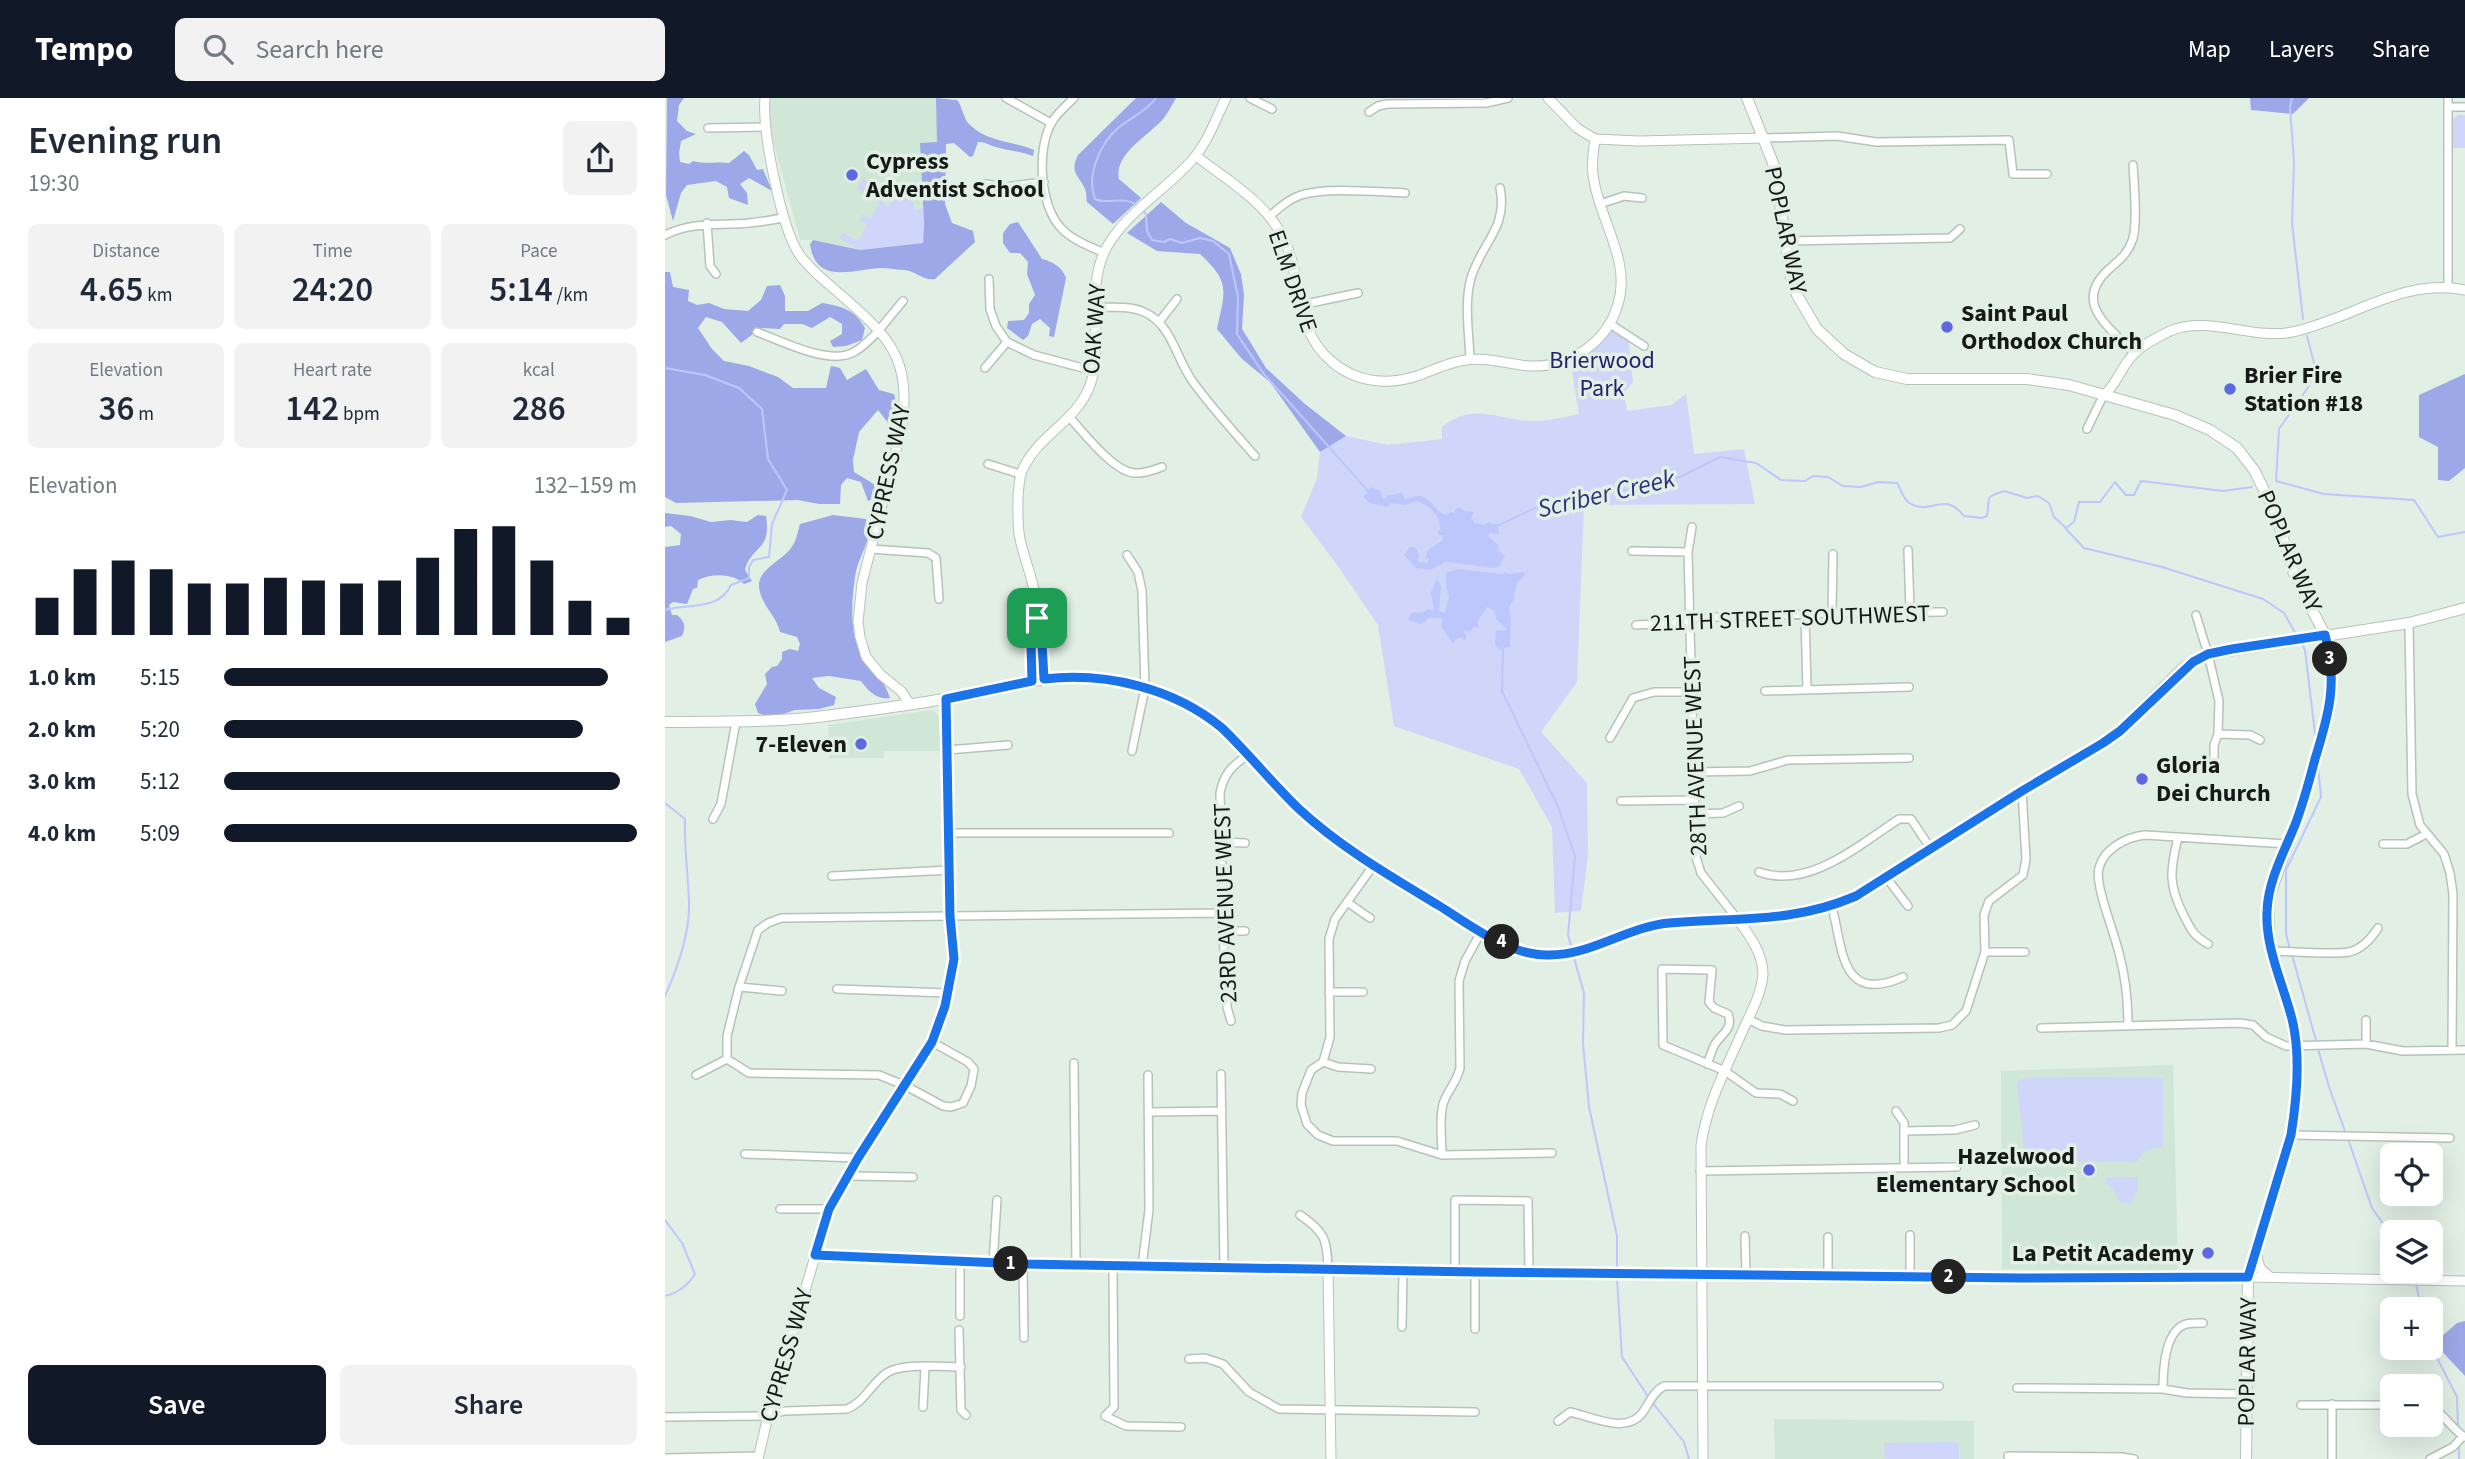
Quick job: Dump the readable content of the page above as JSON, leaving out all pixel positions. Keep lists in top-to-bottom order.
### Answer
{
  "streets": {
    "main road": ["POPLAR WAY"],
    "street": [
      "ELM DRIVE",
      "OAK WAY",
      "CYPRESS WAY",
      "211TH STREET SOUTHWEST",
      "28TH AVENUE WEST",
      "23RD AVENUE WEST"
    ]
  },
  "crossings": [
    ["ELM DRIVE", "OAK WAY"],
    ["211TH STREET SOUTHWEST", "28TH AVENUE WEST"]
  ],
  "water": ["Scriber Creek"],
  "parks": ["Brierwood Park"],
  "places": [
    "Cypress Adventist School",
    "Saint Paul Orthodox Church",
    "Brier Fire Station #18",
    "7-Eleven",
    "Gloria Dei Church",
    "Hazelwood Elementary School",
    "La Petit Academy"
  ],
  "page": {
    "header": "Tempo",
    "search": "Search here",
    "nav": ["Map", "Layers", "Share"],
    "heading": ["Evening run", "19:30"],
    "stats": [
      ["Distance", "4.65 km"],
      ["Time", "24:20"],
      ["Pace", "5:14 /km"],
      ["Elevation", "36 m"],
      ["Heart rate", "142 bpm"],
      ["kcal", "286"]
    ],
    "chart": ["Elevation", "132–159 m"],
    "pins": [
      "3",
      "4",
      "1",
      "2"
    ],
    "list": [
      {
        "name": "1.0 km",
        "note": "5:15"
      },
      {
        "name": "2.0 km",
        "note": "5:20"
      },
      {
        "name": "3.0 km",
        "note": "5:12"
      },
      {
        "name": "4.0 km",
        "note": "5:09"
      }
    ],
    "map_buttons": ["+", "−"],
    "buttons": ["Save", "Share"]
  }
}
